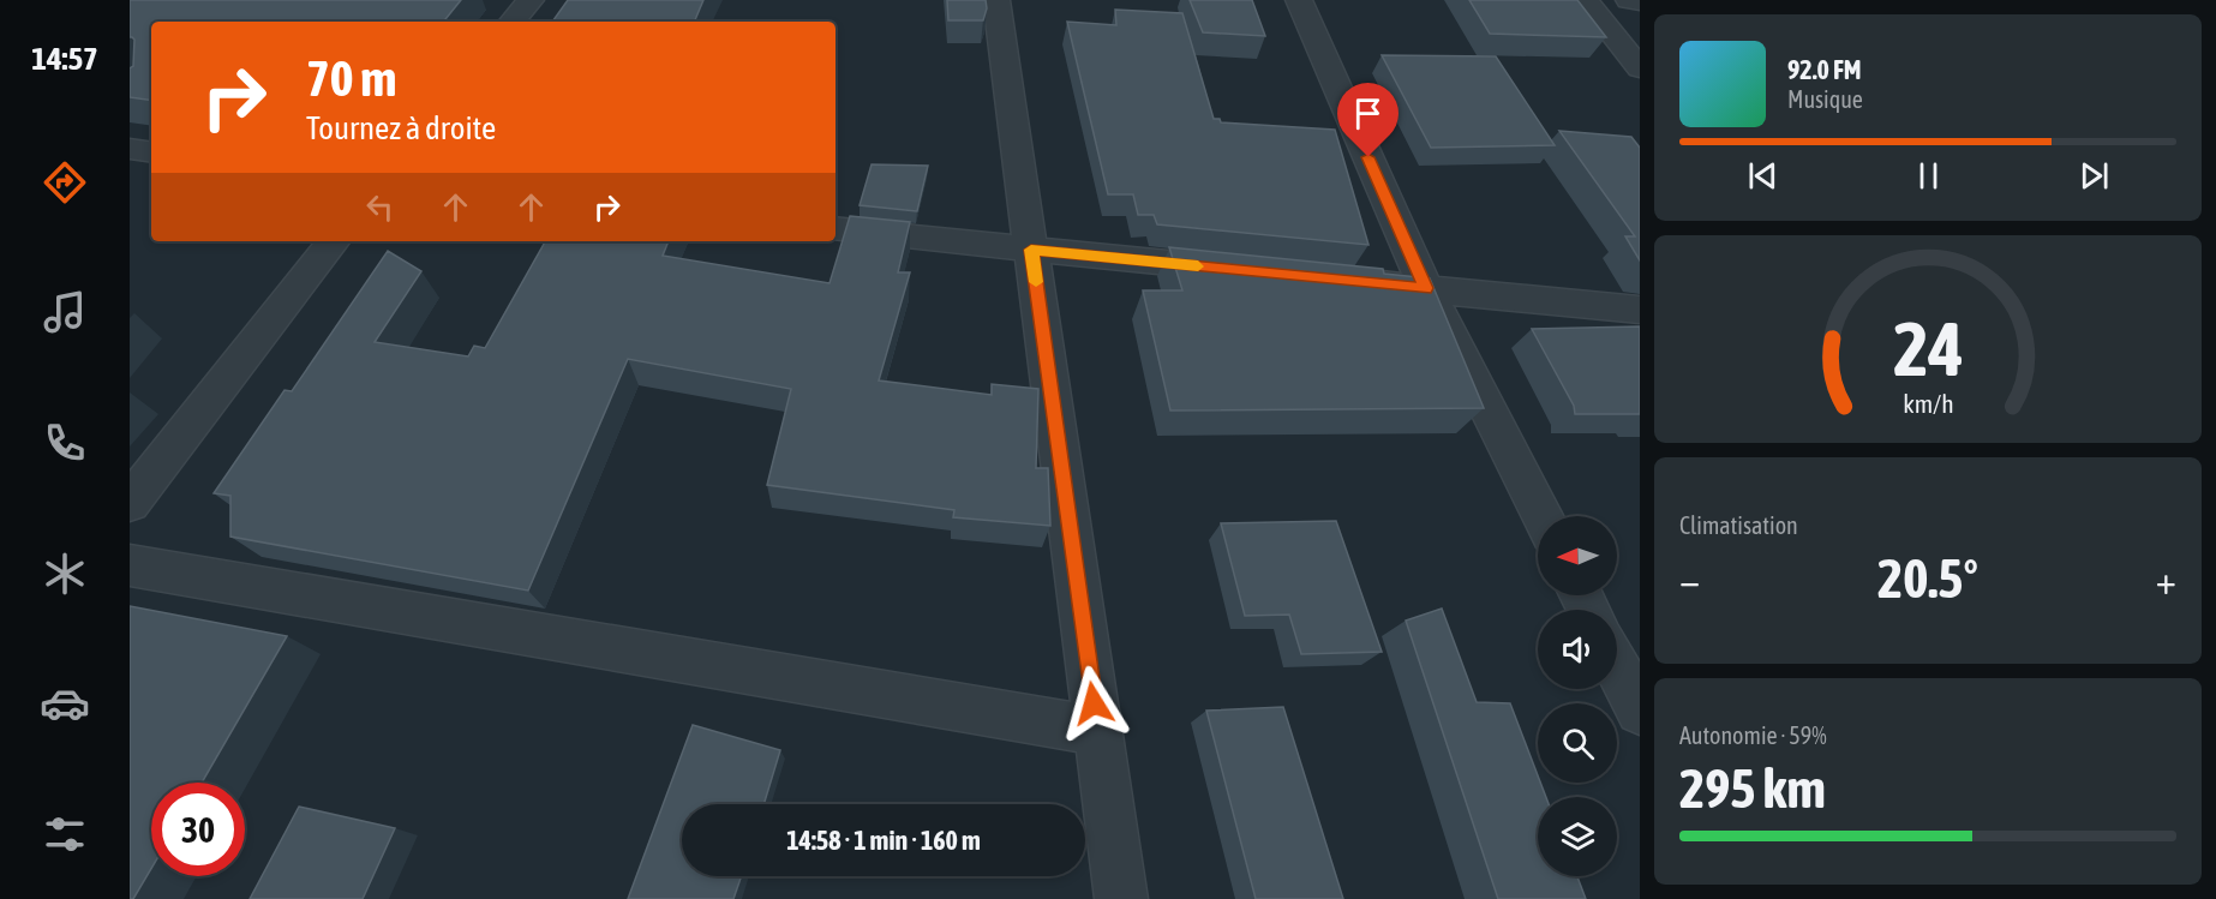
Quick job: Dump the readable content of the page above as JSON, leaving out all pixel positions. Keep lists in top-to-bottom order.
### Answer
{
  "north": "left",
  "page": {
    "tabs": "14:57",
    "turn": ["70 m", "Tournez à droite"],
    "song": ["92.0 FM", "Musique"],
    "tile": [
      "Climatisation",
      ["Autonomie · 59%", "295 km"]
    ],
    "heat": ["−", "20.5°", "+"],
    "limit": "30",
    "trip": "14:58 · 1 min · 160 m",
    "gauge": ["24", "km/h"]
  }
}
